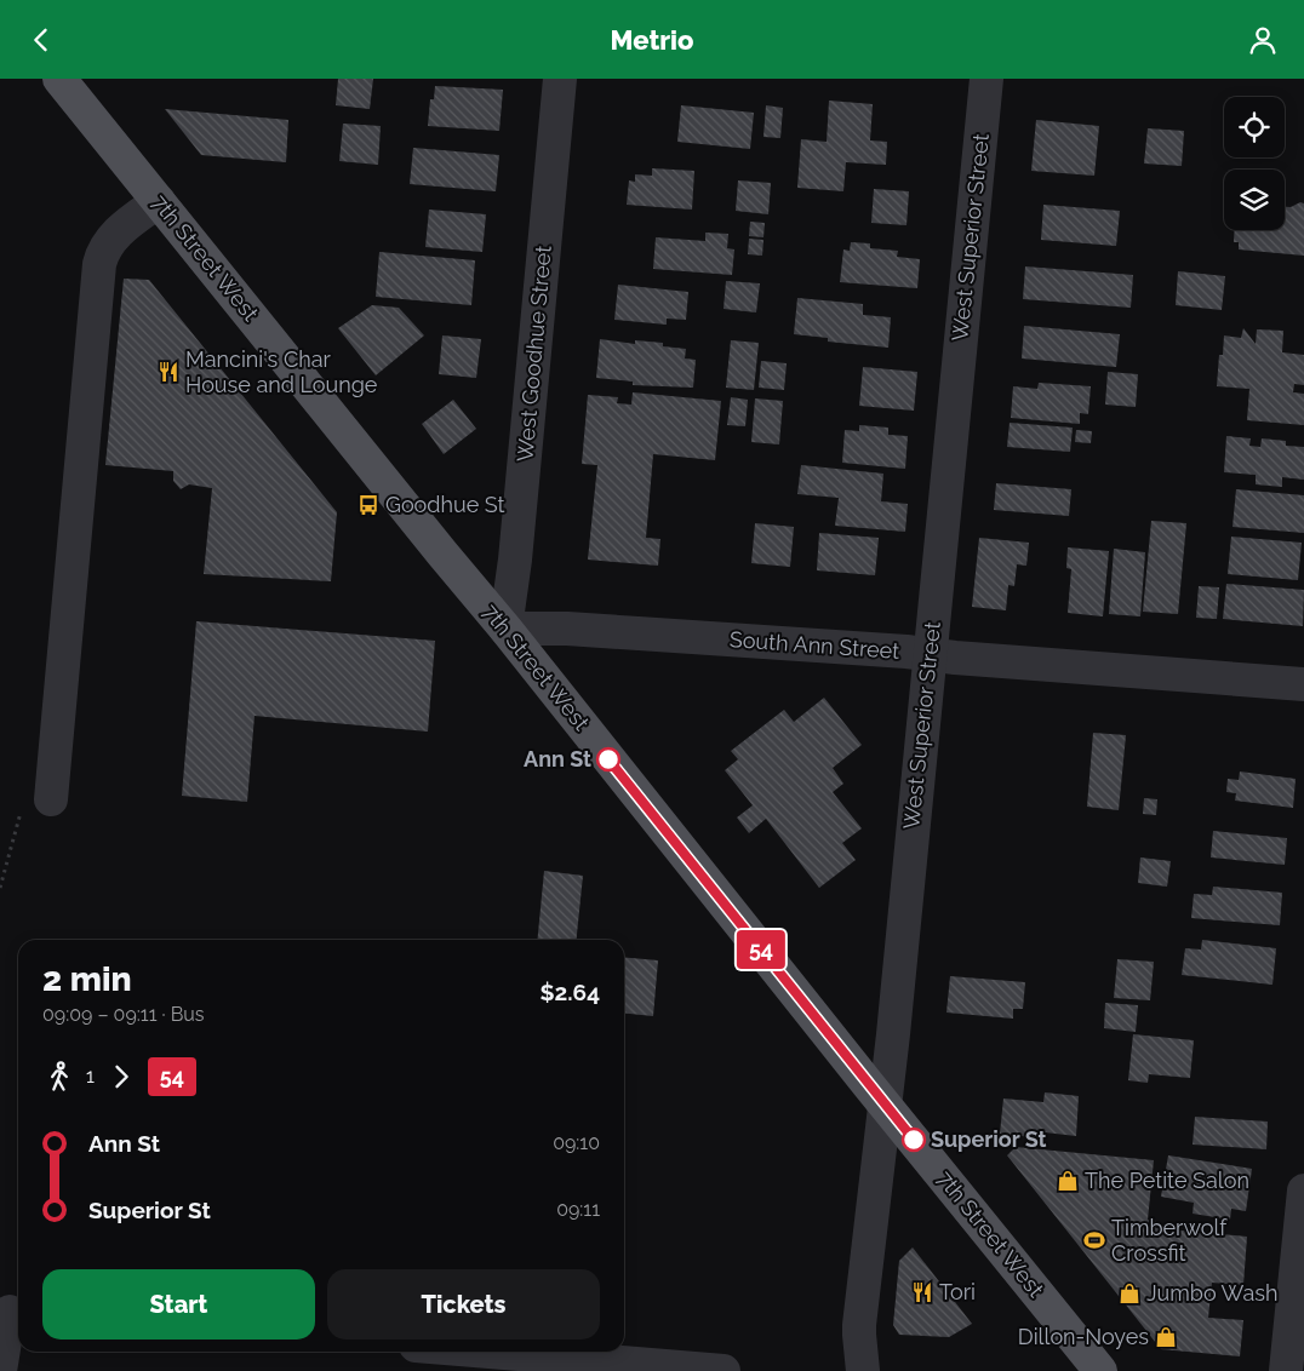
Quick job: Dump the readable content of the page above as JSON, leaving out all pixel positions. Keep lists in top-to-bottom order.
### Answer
{
  "streets": {
    "main road": ["7th Street West"],
    "street": ["West Superior Street", "West Goodhue Street", "South Ann Street"]
  },
  "crossings": [
    ["West Superior Street", "7th Street West"],
    ["West Superior Street", "South Ann Street"],
    ["7th Street West", "West Goodhue Street"],
    ["7th Street West", "South Ann Street"],
    ["West Goodhue Street", "South Ann Street"]
  ],
  "places": {
    "restaurant": ["Mancini's Char House and Lounge", "Tori"],
    "bus stop": ["Goodhue St"],
    "other": ["Ann St", "Superior St"],
    "shop": ["The Petite Salon", "Jumbo Wash", "Dillon-Noyes"],
    "sports": ["Timberwolf Crossfit"]
  },
  "lines": ["bus line 54"],
  "page": {
    "header": "Metrio",
    "on_map": "54",
    "heading": ["2 min", "09:09 – 09:11 · Bus", "$2.64"],
    "legs": ["1", "54"],
    "list": [
      {
        "name": "Ann St",
        "value": "09:10"
      },
      {
        "name": "Superior St",
        "value": "09:11"
      }
    ],
    "buttons": ["Start", "Tickets"]
  }
}
